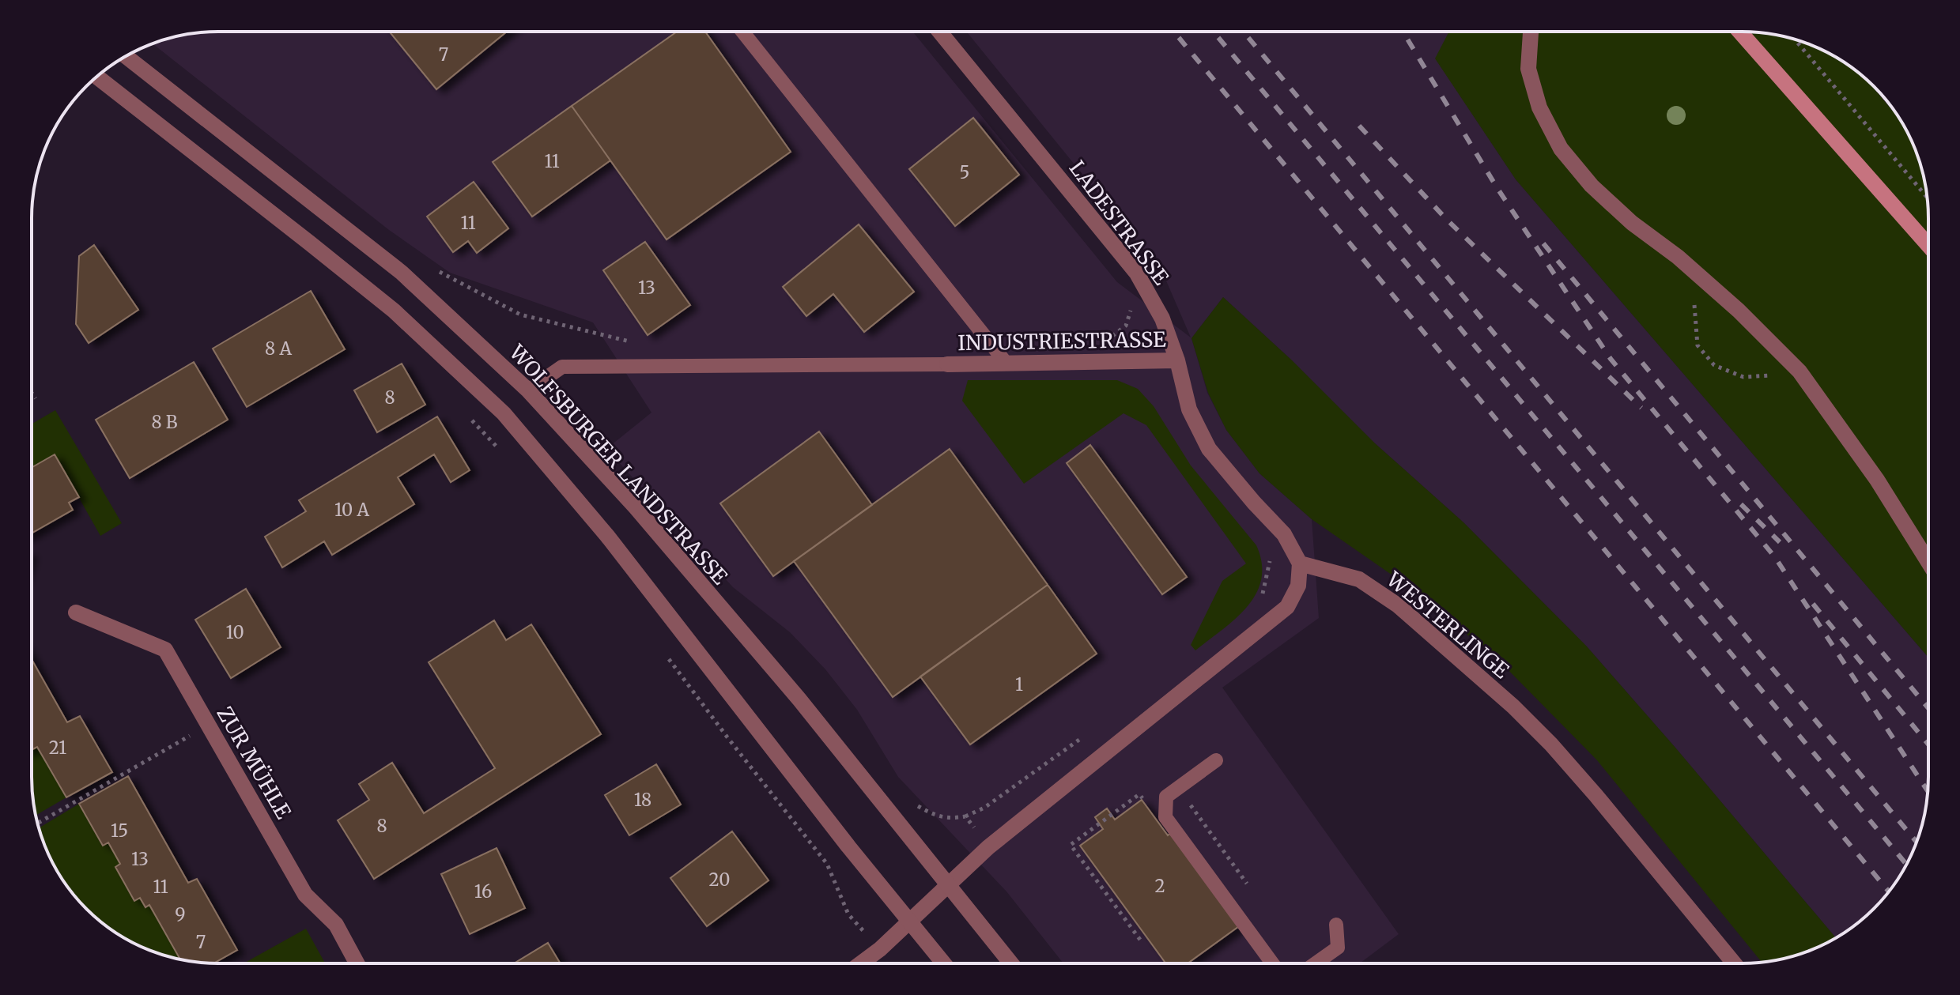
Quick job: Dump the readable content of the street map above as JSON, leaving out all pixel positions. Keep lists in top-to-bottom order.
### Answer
{
  "streets": {
    "street": [
      "LADESTRASSE",
      "INDUSTRIESTRASSE",
      "WOLFSBURGER LANDSTRASSE",
      "WESTERLINGE",
      "ZUR MÜHLE"
    ]
  },
  "crossings": [
    ["LADESTRASSE", "INDUSTRIESTRASSE"],
    ["LADESTRASSE", "WESTERLINGE"]
  ],
  "house_numbers": [
    "7",
    "11",
    "5",
    "11",
    "13",
    "8 A",
    "8",
    "8 B",
    "10 A",
    "10",
    "1",
    "21",
    "18",
    "8",
    "15",
    "13",
    "20",
    "2",
    "11",
    "16",
    "9",
    "7"
  ]
}
